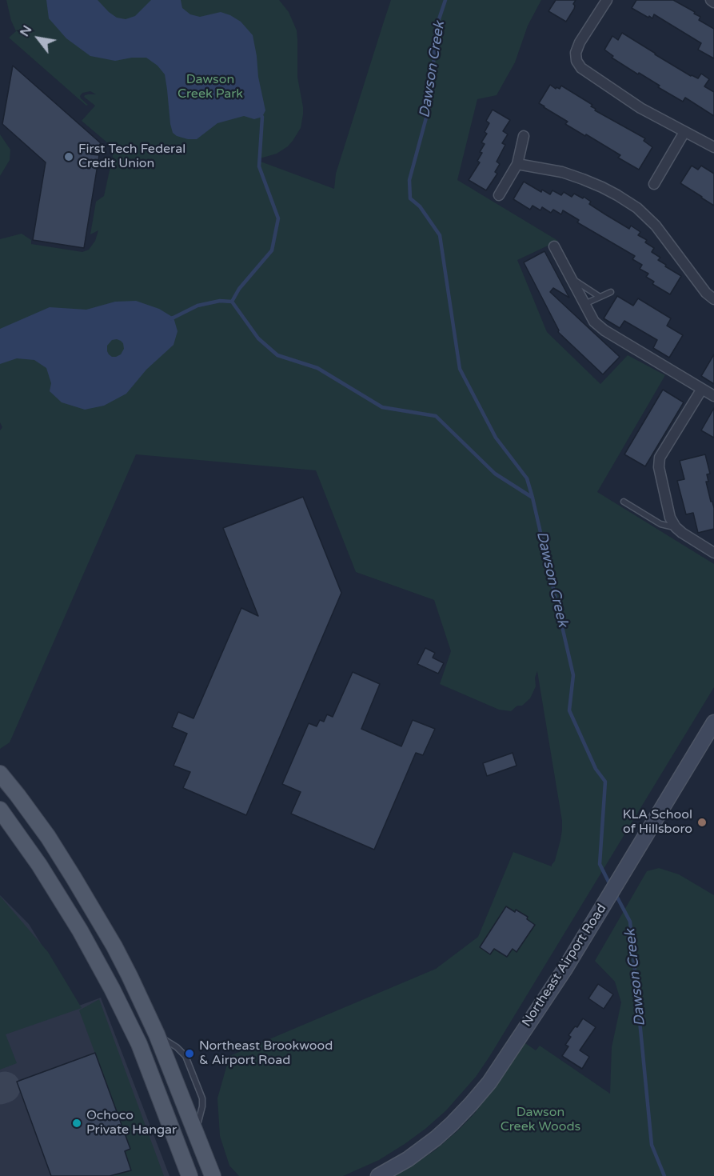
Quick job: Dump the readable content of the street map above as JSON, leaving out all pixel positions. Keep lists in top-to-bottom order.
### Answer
{
  "streets": {
    "street": ["Northeast Airport Road"]
  },
  "water": ["Dawson Creek"],
  "parks": ["Dawson Creek Park", "Dawson Creek Woods"],
  "places": [
    "First Tech Federal Credit Union",
    "KLA School of Hillsboro",
    "Northeast Brookwood & Airport Road",
    "Ochoco Private Hangar"
  ],
  "north": "top left"
}
